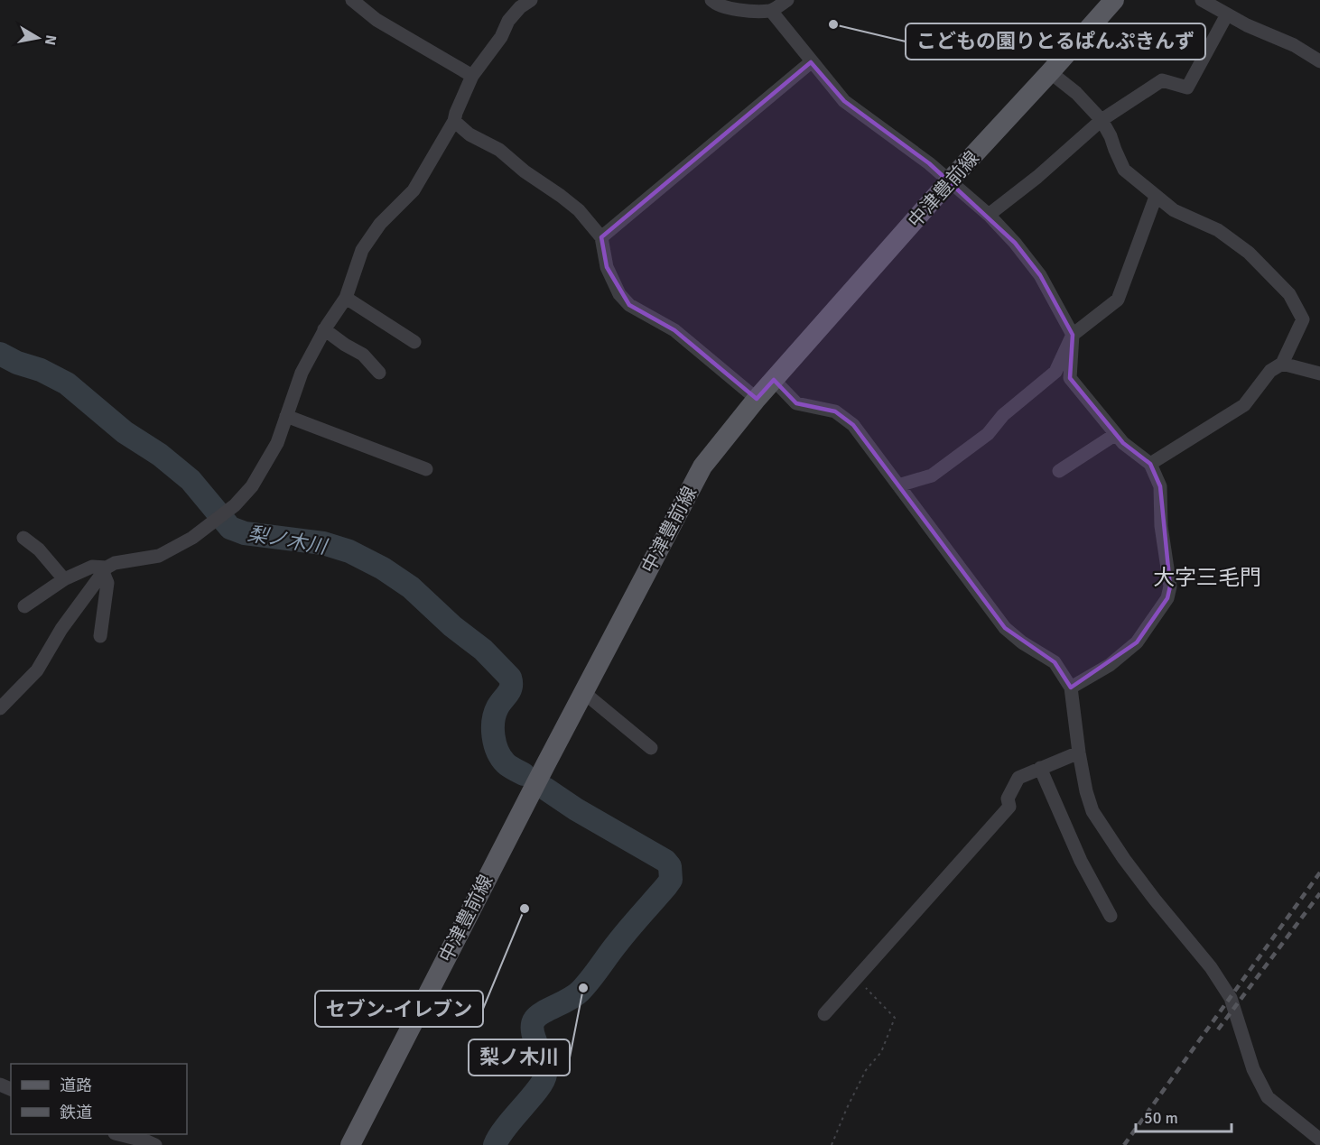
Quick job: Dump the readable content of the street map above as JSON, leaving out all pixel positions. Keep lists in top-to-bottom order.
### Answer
{
  "streets": {
    "main road": ["中津豊前線"]
  },
  "districts": ["大字三毛門"],
  "water": ["梨ノ木川"],
  "places": ["こどもの園りとるぱんぷきんず", "セブン-イレブン", "梨ノ木川"],
  "legend": ["道路", "鉄道"],
  "scale_bar": "50 m",
  "north": "right"
}
